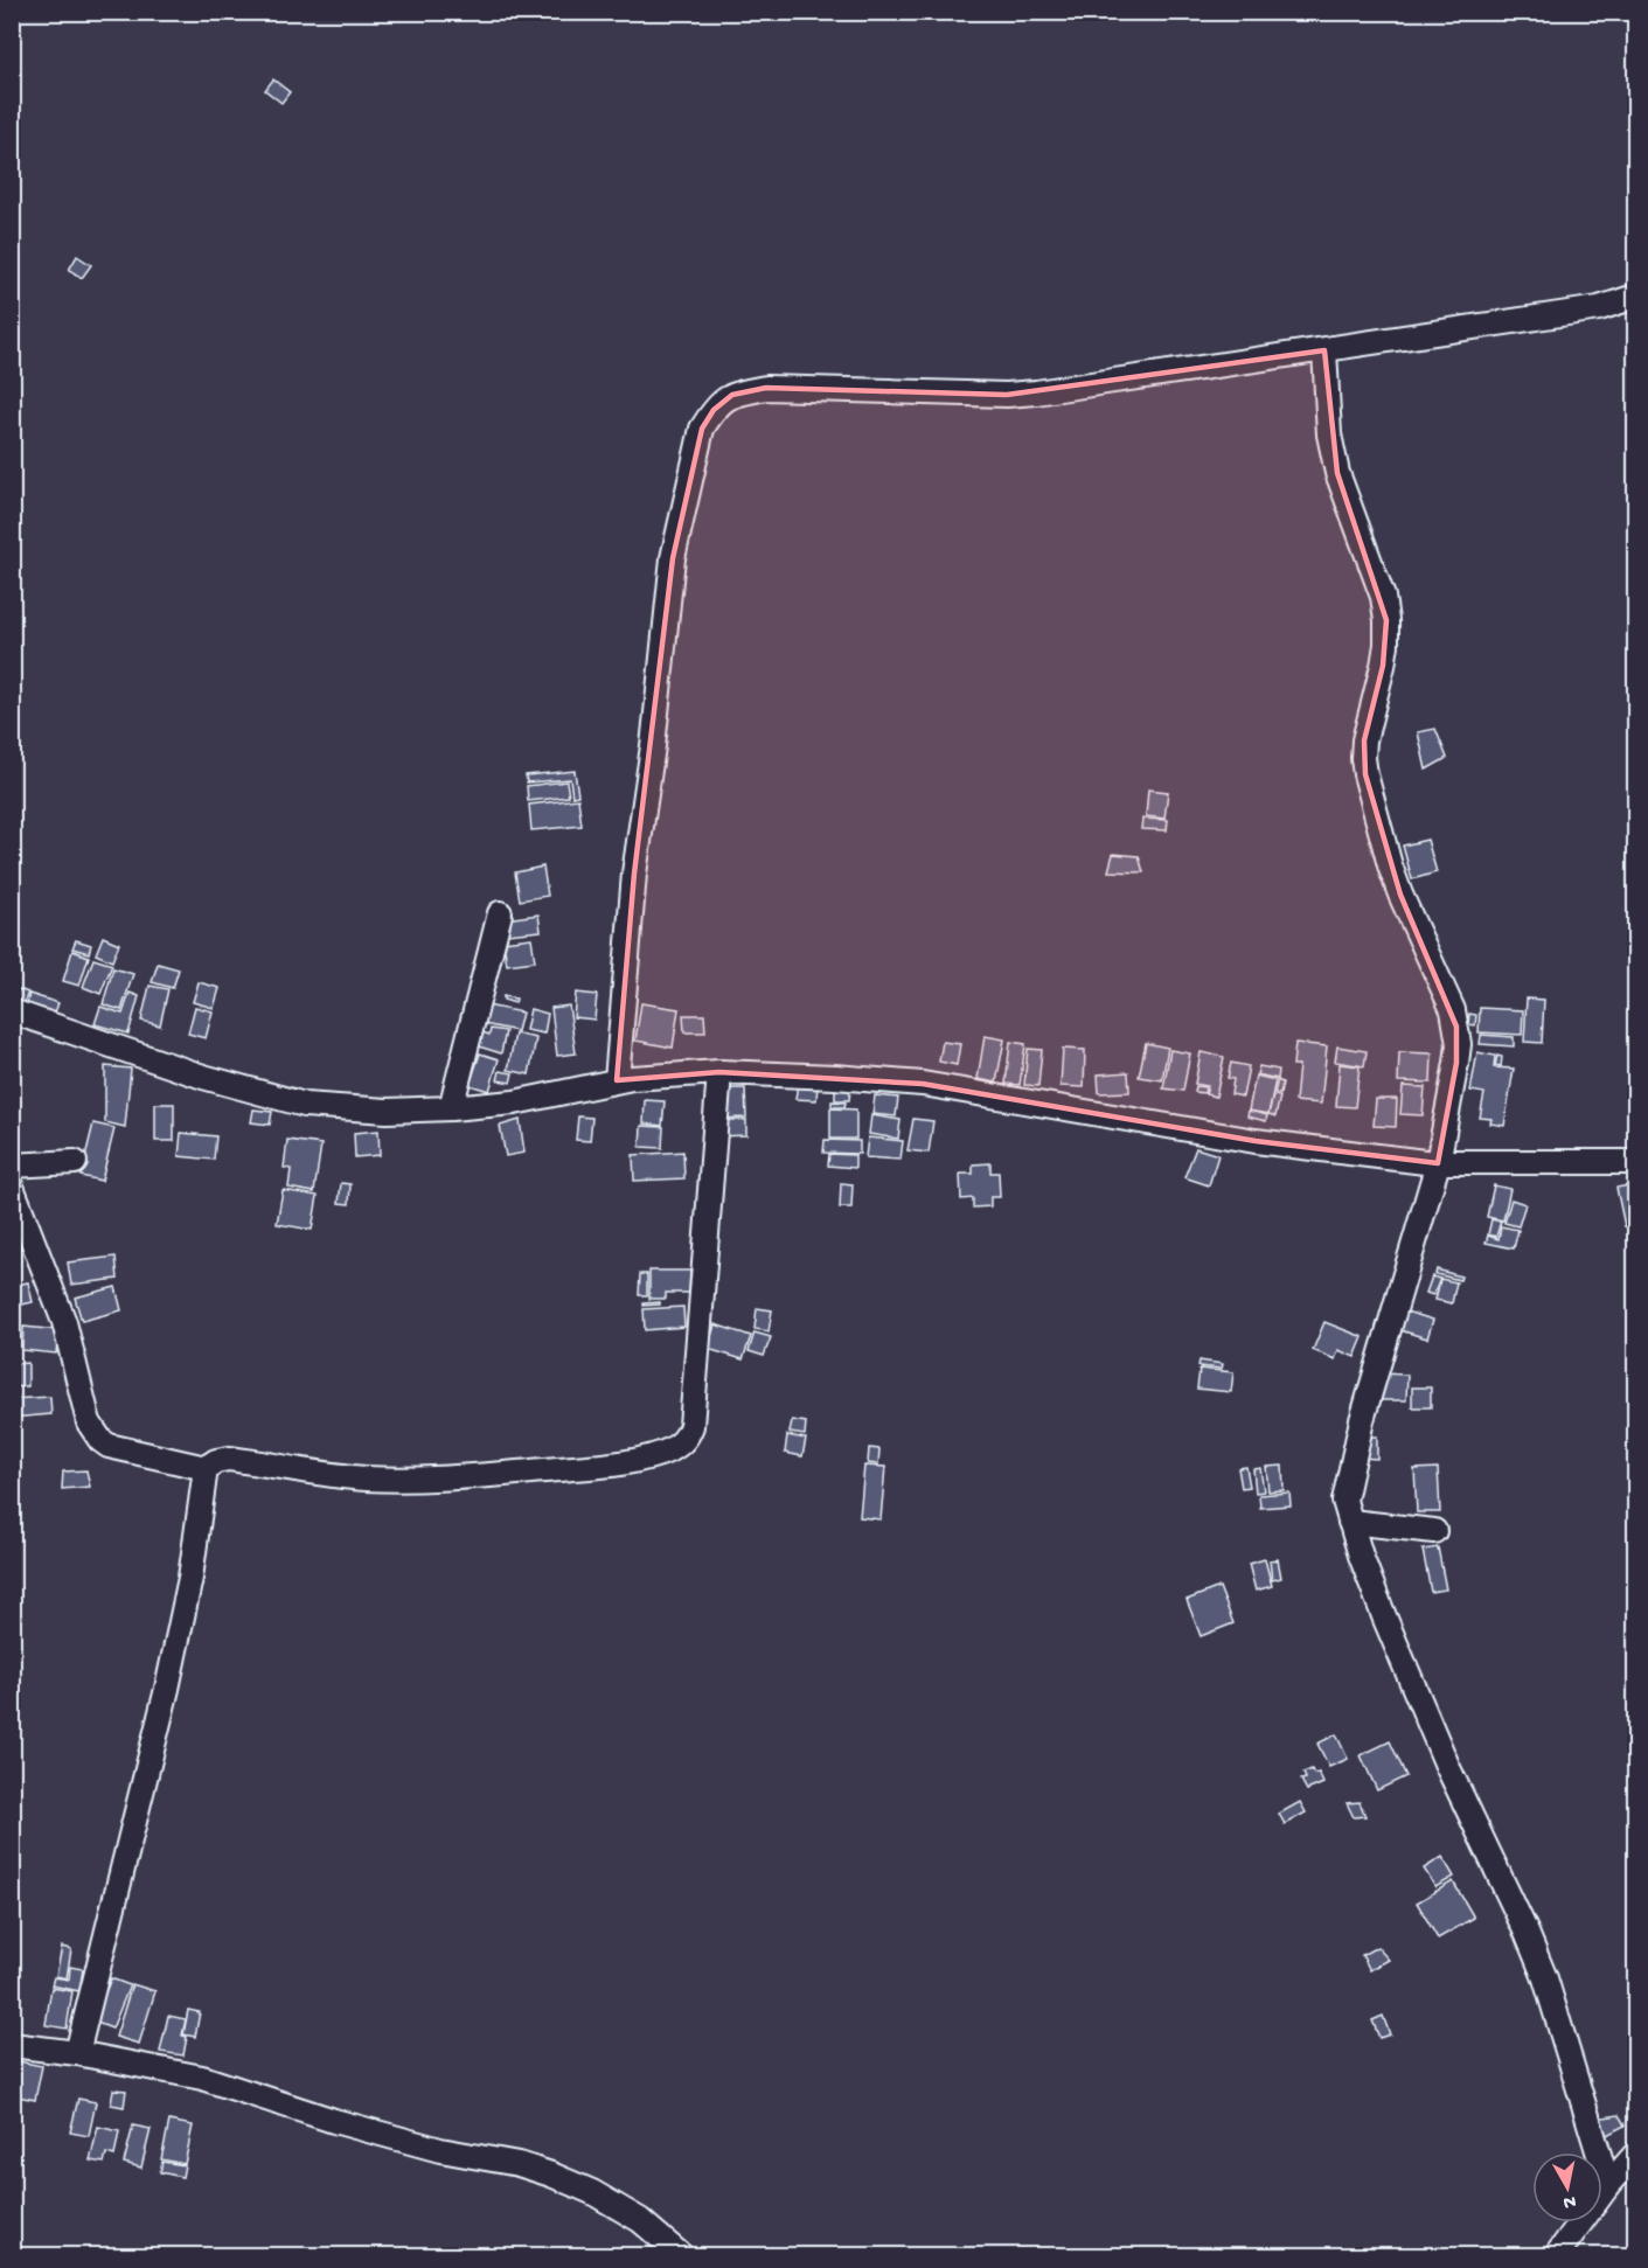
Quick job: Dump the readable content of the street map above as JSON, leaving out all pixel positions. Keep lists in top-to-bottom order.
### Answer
{
  "north": "bottom"
}
